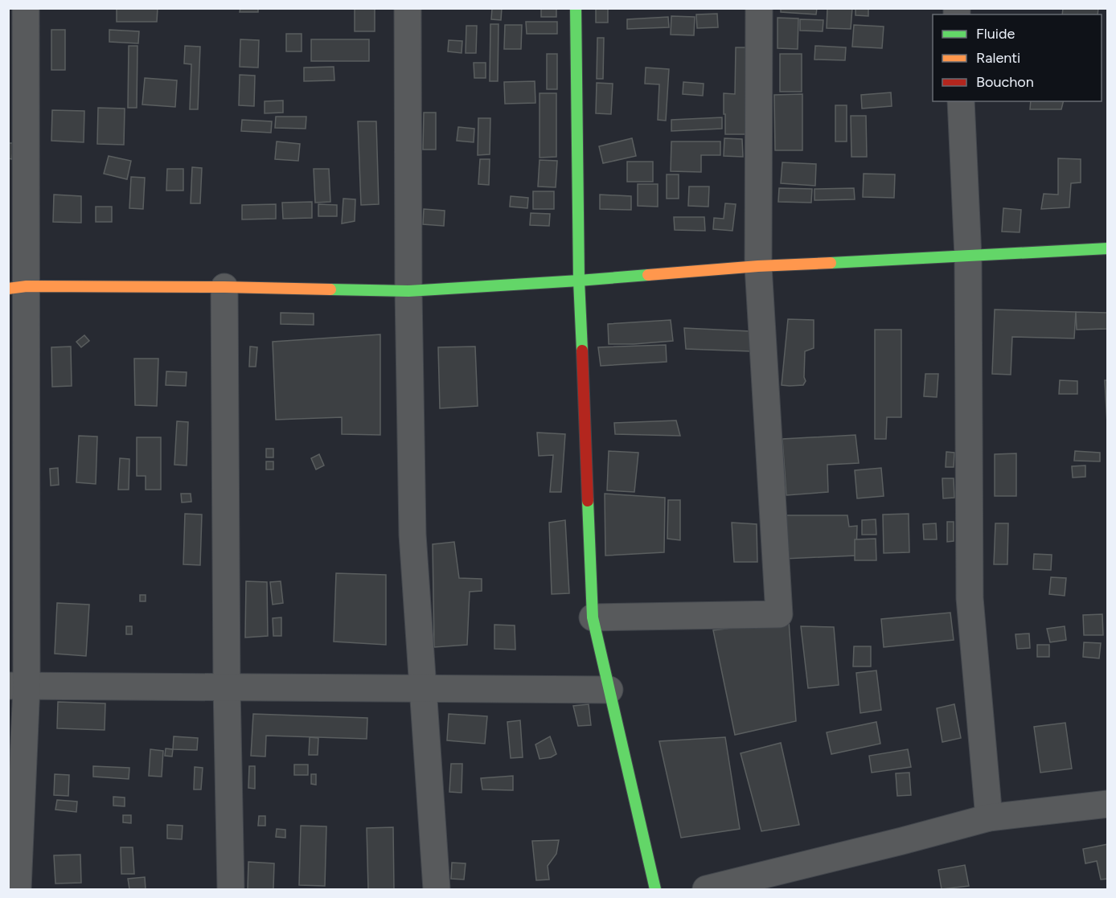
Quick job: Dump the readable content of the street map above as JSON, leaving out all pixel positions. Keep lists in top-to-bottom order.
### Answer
{
  "legend": ["Fluide", "Ralenti", "Bouchon"]
}
